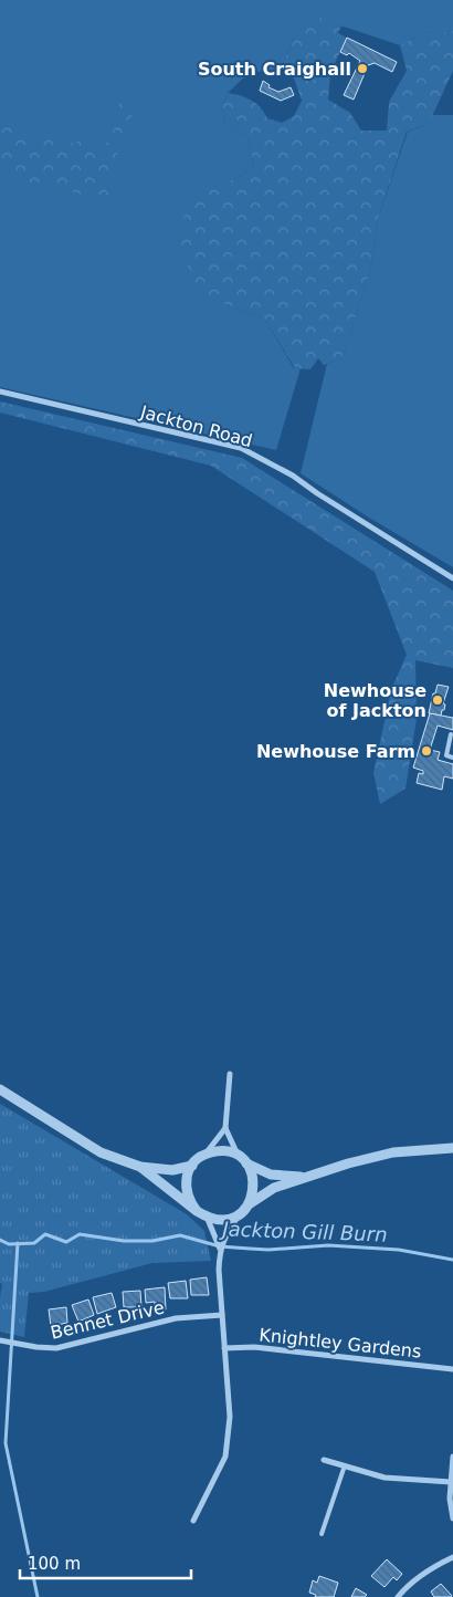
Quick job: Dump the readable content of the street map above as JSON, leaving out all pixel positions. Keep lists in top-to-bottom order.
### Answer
{
  "streets": {
    "street": ["Jackton Road", "Bennet Drive", "Knightley Gardens"]
  },
  "water": ["Jackton Gill Burn"],
  "places": ["South Craighall", "Newhouse of Jackton", "Newhouse Farm"],
  "scale_bar": "100 m"
}
